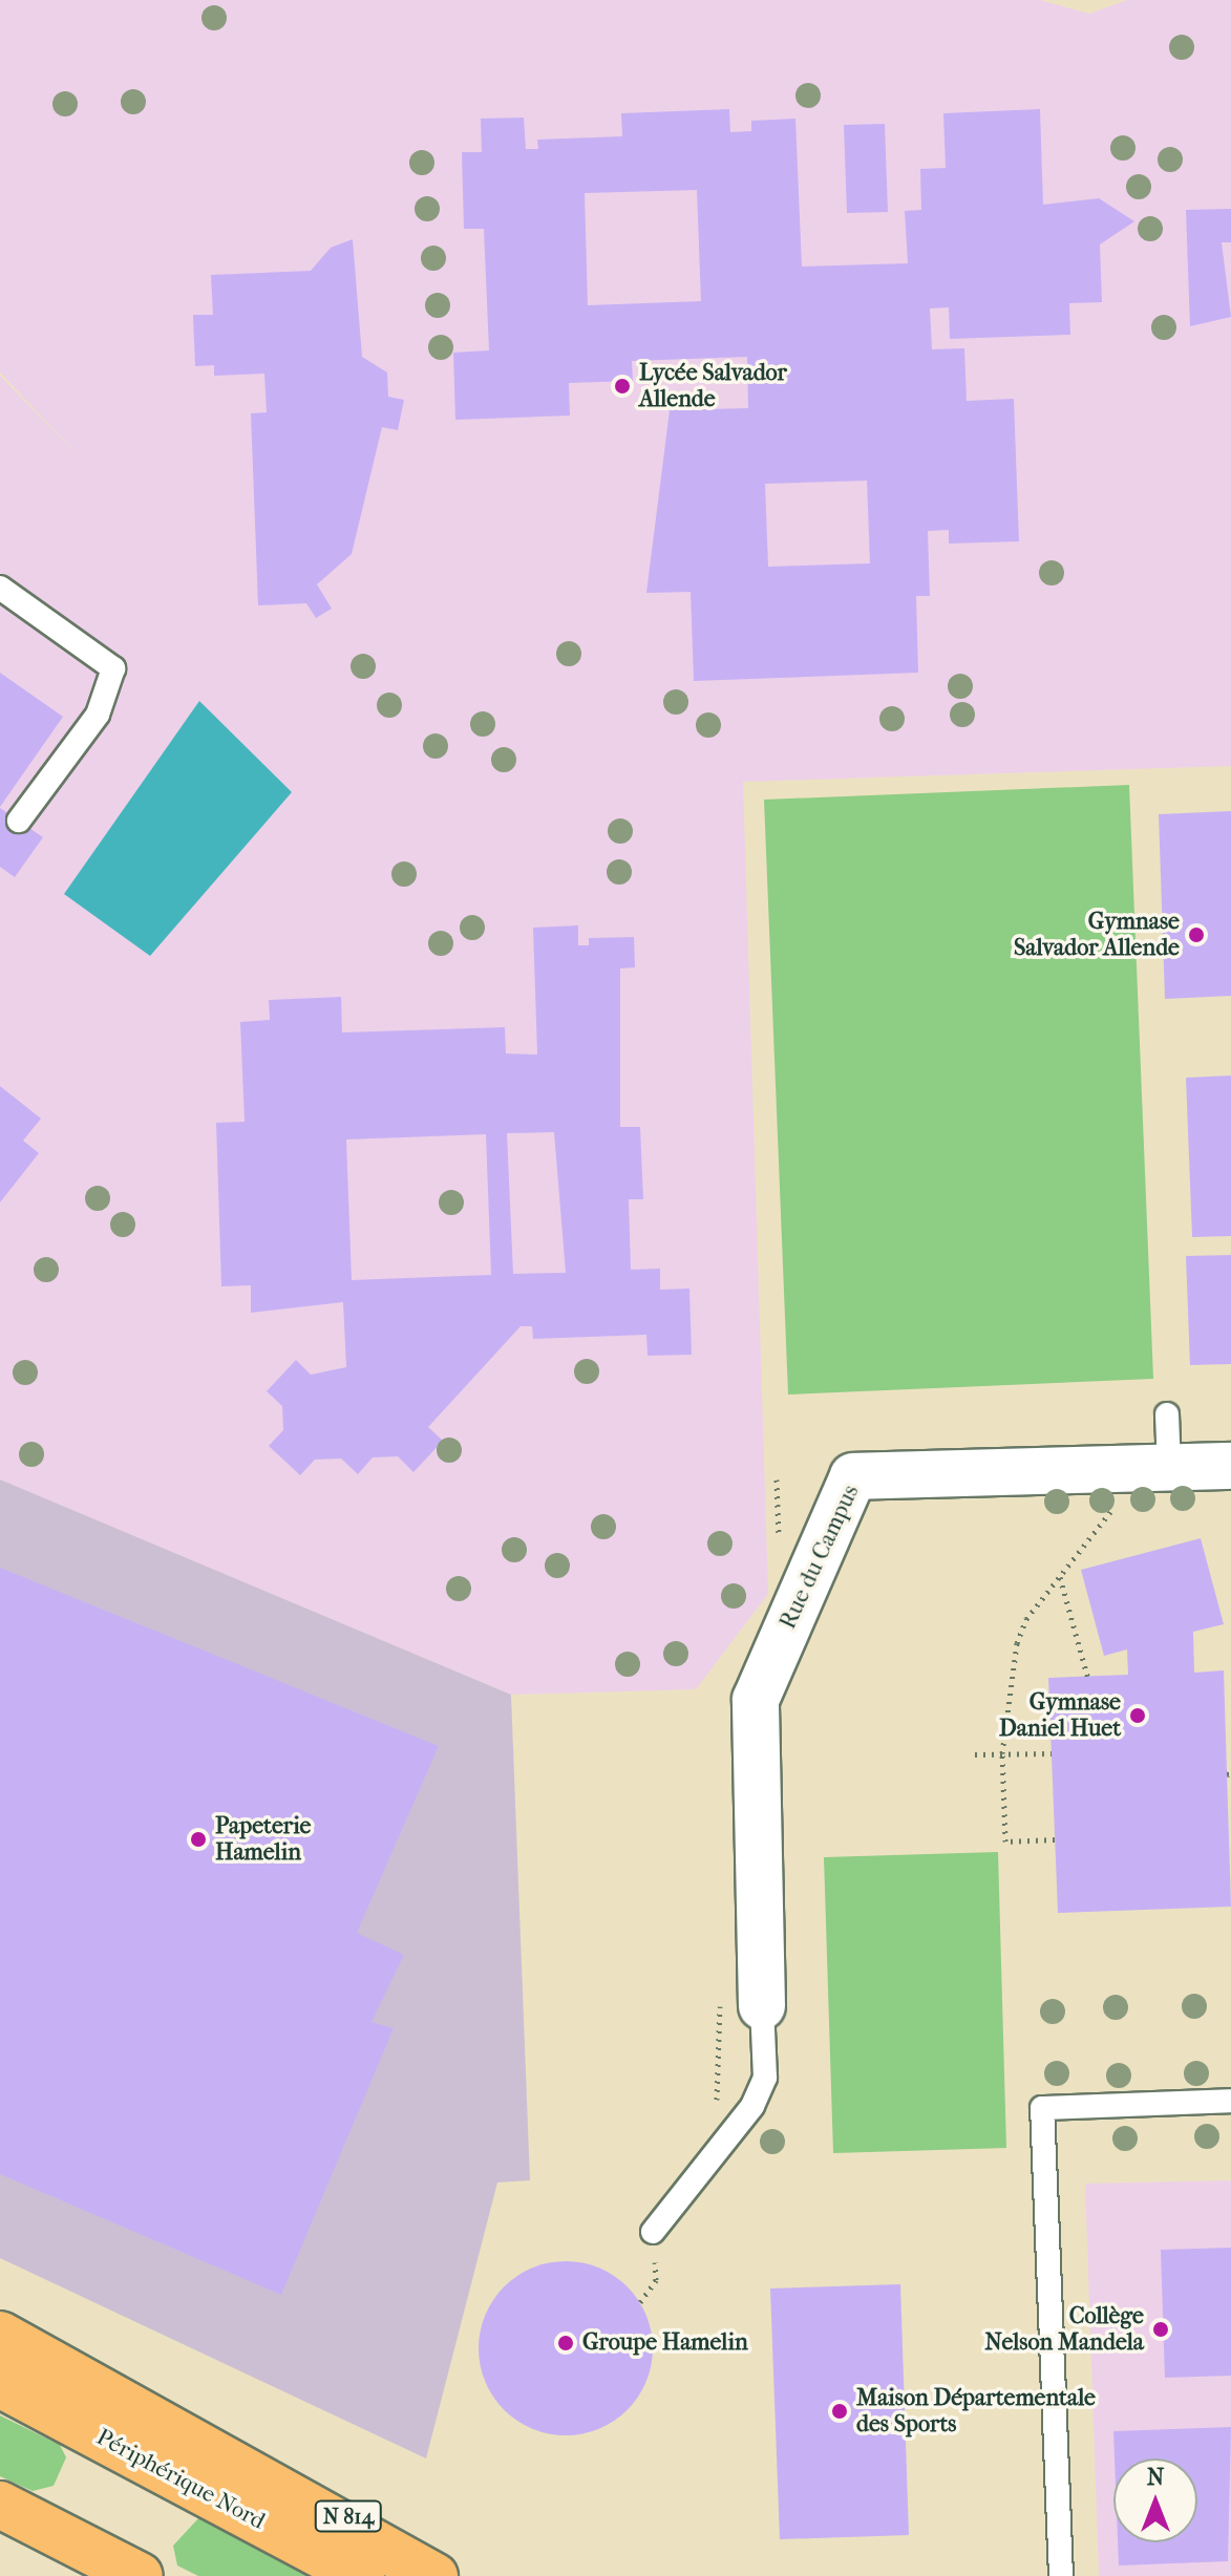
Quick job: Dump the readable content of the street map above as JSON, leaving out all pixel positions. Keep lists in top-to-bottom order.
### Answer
{
  "streets": {
    "highway": ["Périphérique Nord", "N 814"],
    "street": ["Rue du Campus"]
  },
  "places": [
    "Lycée Salvador Allende",
    "Gymnase Salvador Allende",
    "Gymnase Daniel Huet",
    "Papeterie Hamelin",
    "Collège Nelson Mandela",
    "Groupe Hamelin",
    "Maison Départementale des Sports"
  ],
  "north": "top"
}
